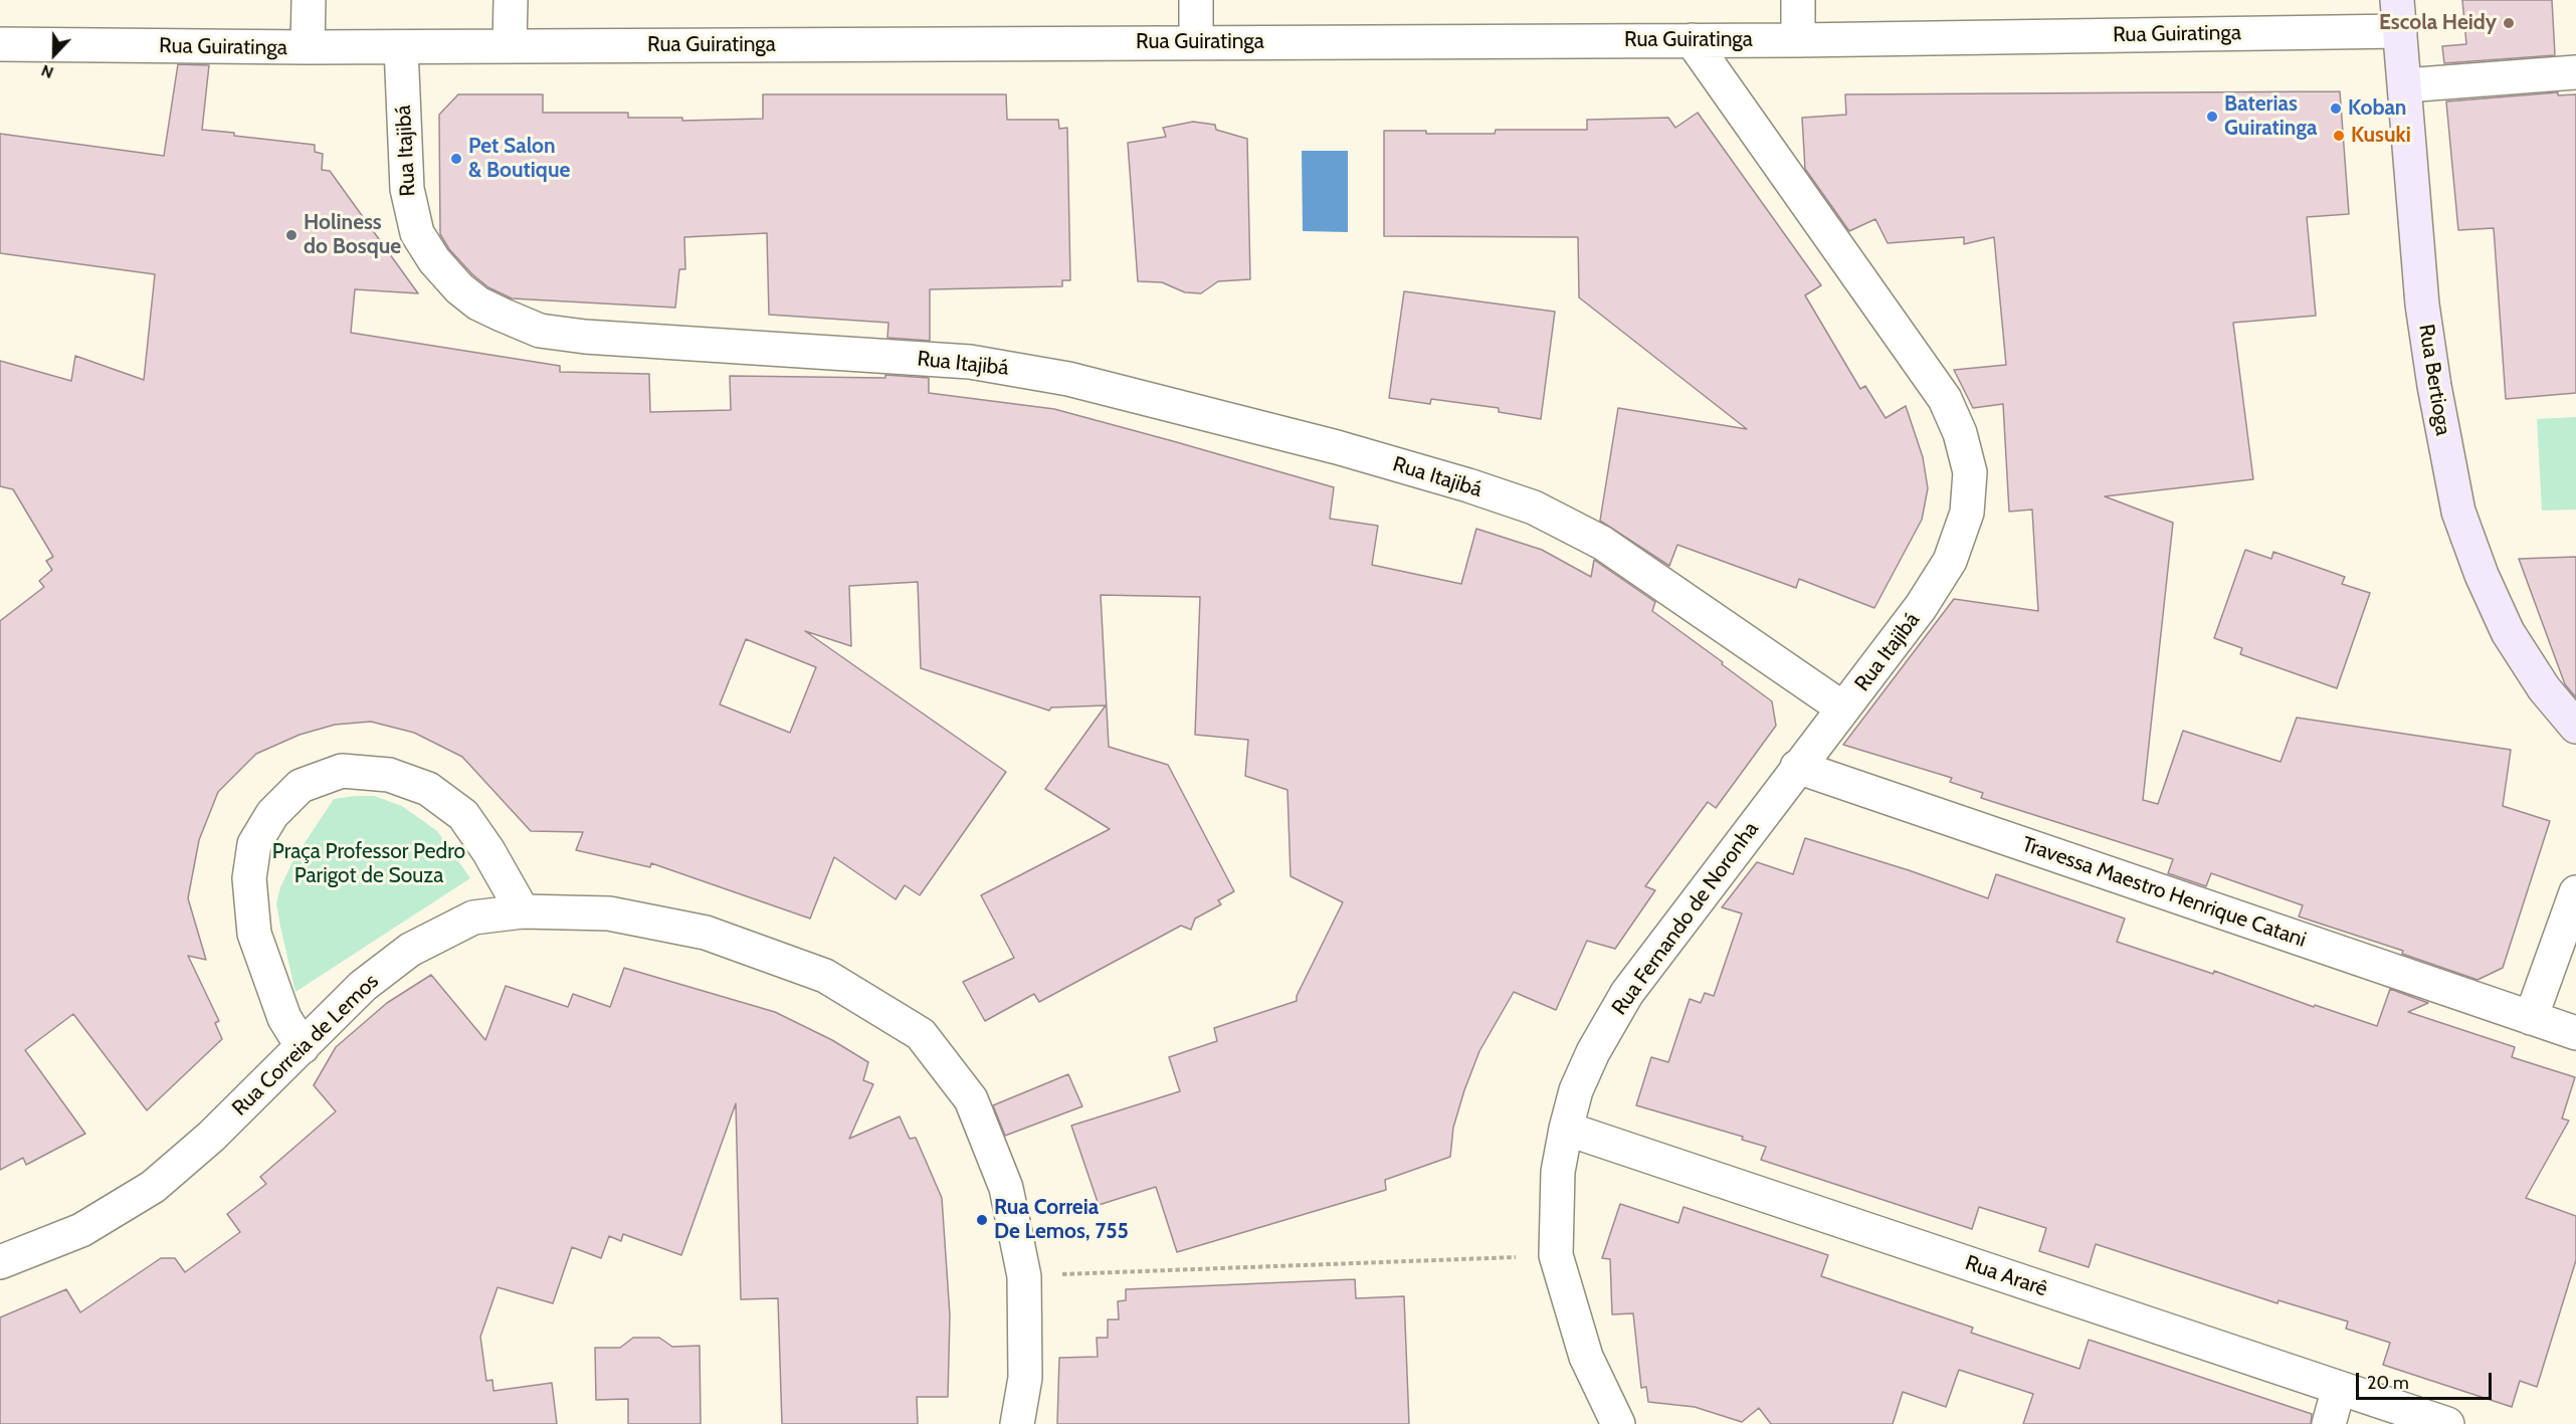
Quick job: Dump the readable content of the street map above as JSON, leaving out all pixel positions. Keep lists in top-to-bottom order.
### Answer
{
  "streets": {
    "street": [
      "Rua Guiratinga",
      "Rua Itajibá",
      "Rua Bertioga",
      "Travessa Maestro Henrique Catani",
      "Rua Fernando de Noronha",
      "Rua Correia de Lemos",
      "Rua Ararê"
    ]
  },
  "crossings": [
    ["Rua Guiratinga", "Rua Itajibá"],
    ["Rua Guiratinga", "Rua Bertioga"],
    ["Rua Itajibá", "Rua Fernando de Noronha"],
    ["Travessa Maestro Henrique Catani", "Rua Fernando de Noronha"],
    ["Rua Fernando de Noronha", "Rua Ararê"]
  ],
  "parks": ["Praça Professor Pedro Parigot de Souza"],
  "places": [
    "Escola Heidy",
    "Koban",
    "Baterias Guiratinga",
    "Kusuki",
    "Pet Salon & Boutique",
    "Holiness do Bosque",
    "Rua Correia De Lemos, 755"
  ],
  "scale_bar": "20 m",
  "north": "bottom"
}
